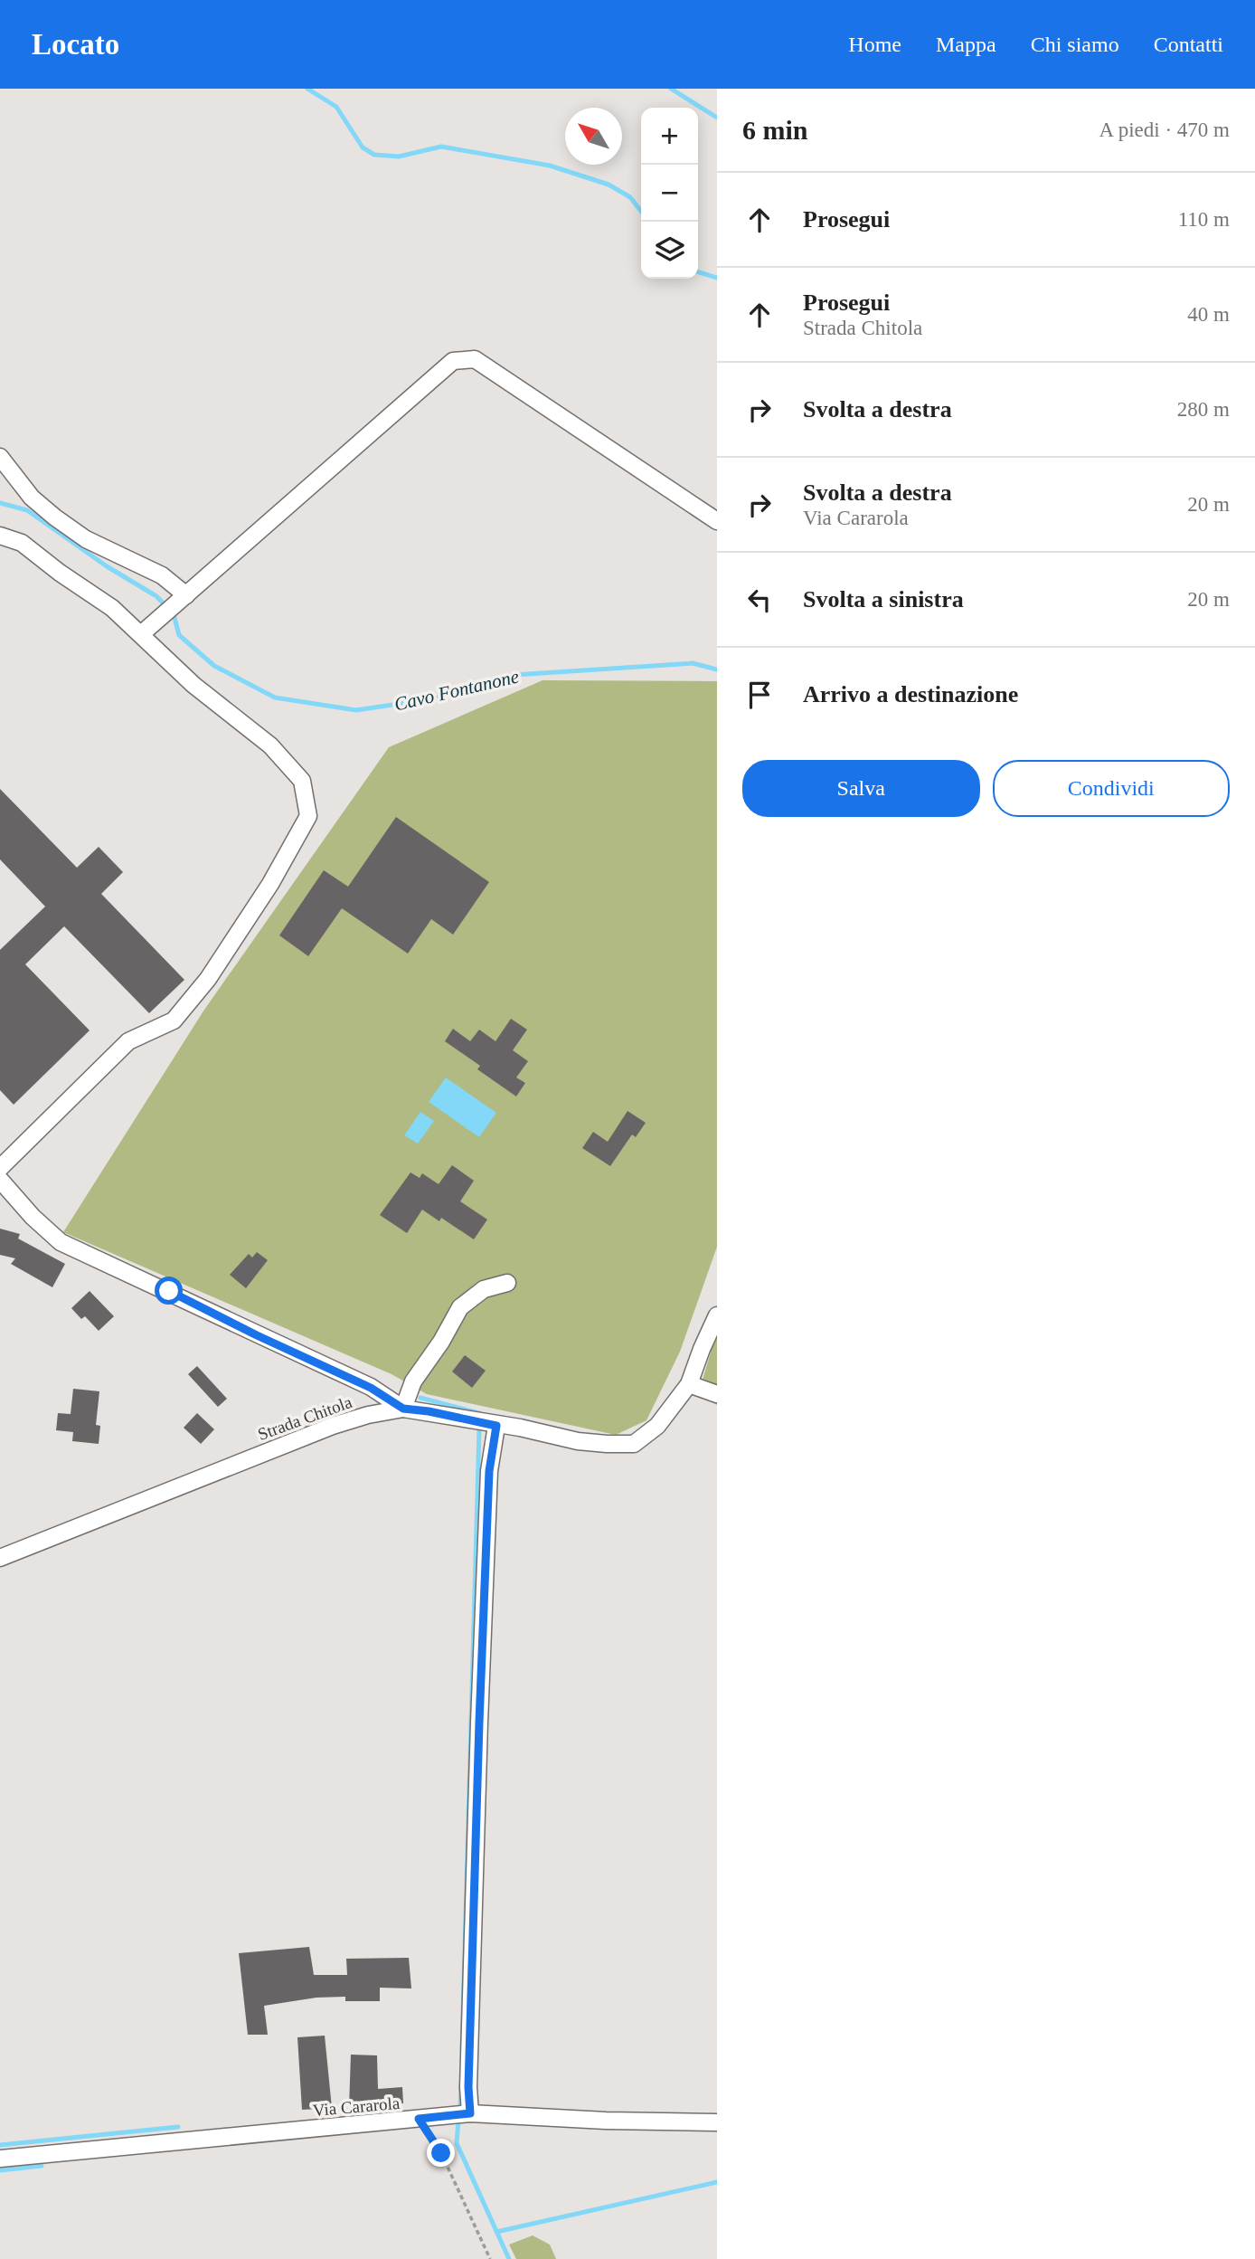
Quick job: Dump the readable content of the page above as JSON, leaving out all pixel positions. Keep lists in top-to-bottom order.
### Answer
{
  "streets": {
    "street": ["Strada Chitola", "Via Cararola"]
  },
  "water": ["Cavo Fontanone"],
  "north": "top left",
  "page": {
    "header": "Locato",
    "nav": [
      "Home",
      "Mappa",
      "Chi siamo",
      "Contatti"
    ],
    "heading": ["6 min", "A piedi · 470 m"],
    "map_buttons": ["+", "−"],
    "list": [
      ["Prosegui", "110 m"],
      ["Prosegui", "Strada Chitola", "40 m"],
      ["Svolta a destra", "280 m"],
      ["Svolta a destra", "Via Cararola", "20 m"],
      ["Svolta a sinistra", "20 m"],
      "Arrivo a destinazione"
    ],
    "buttons": ["Salva", "Condividi"]
  }
}
